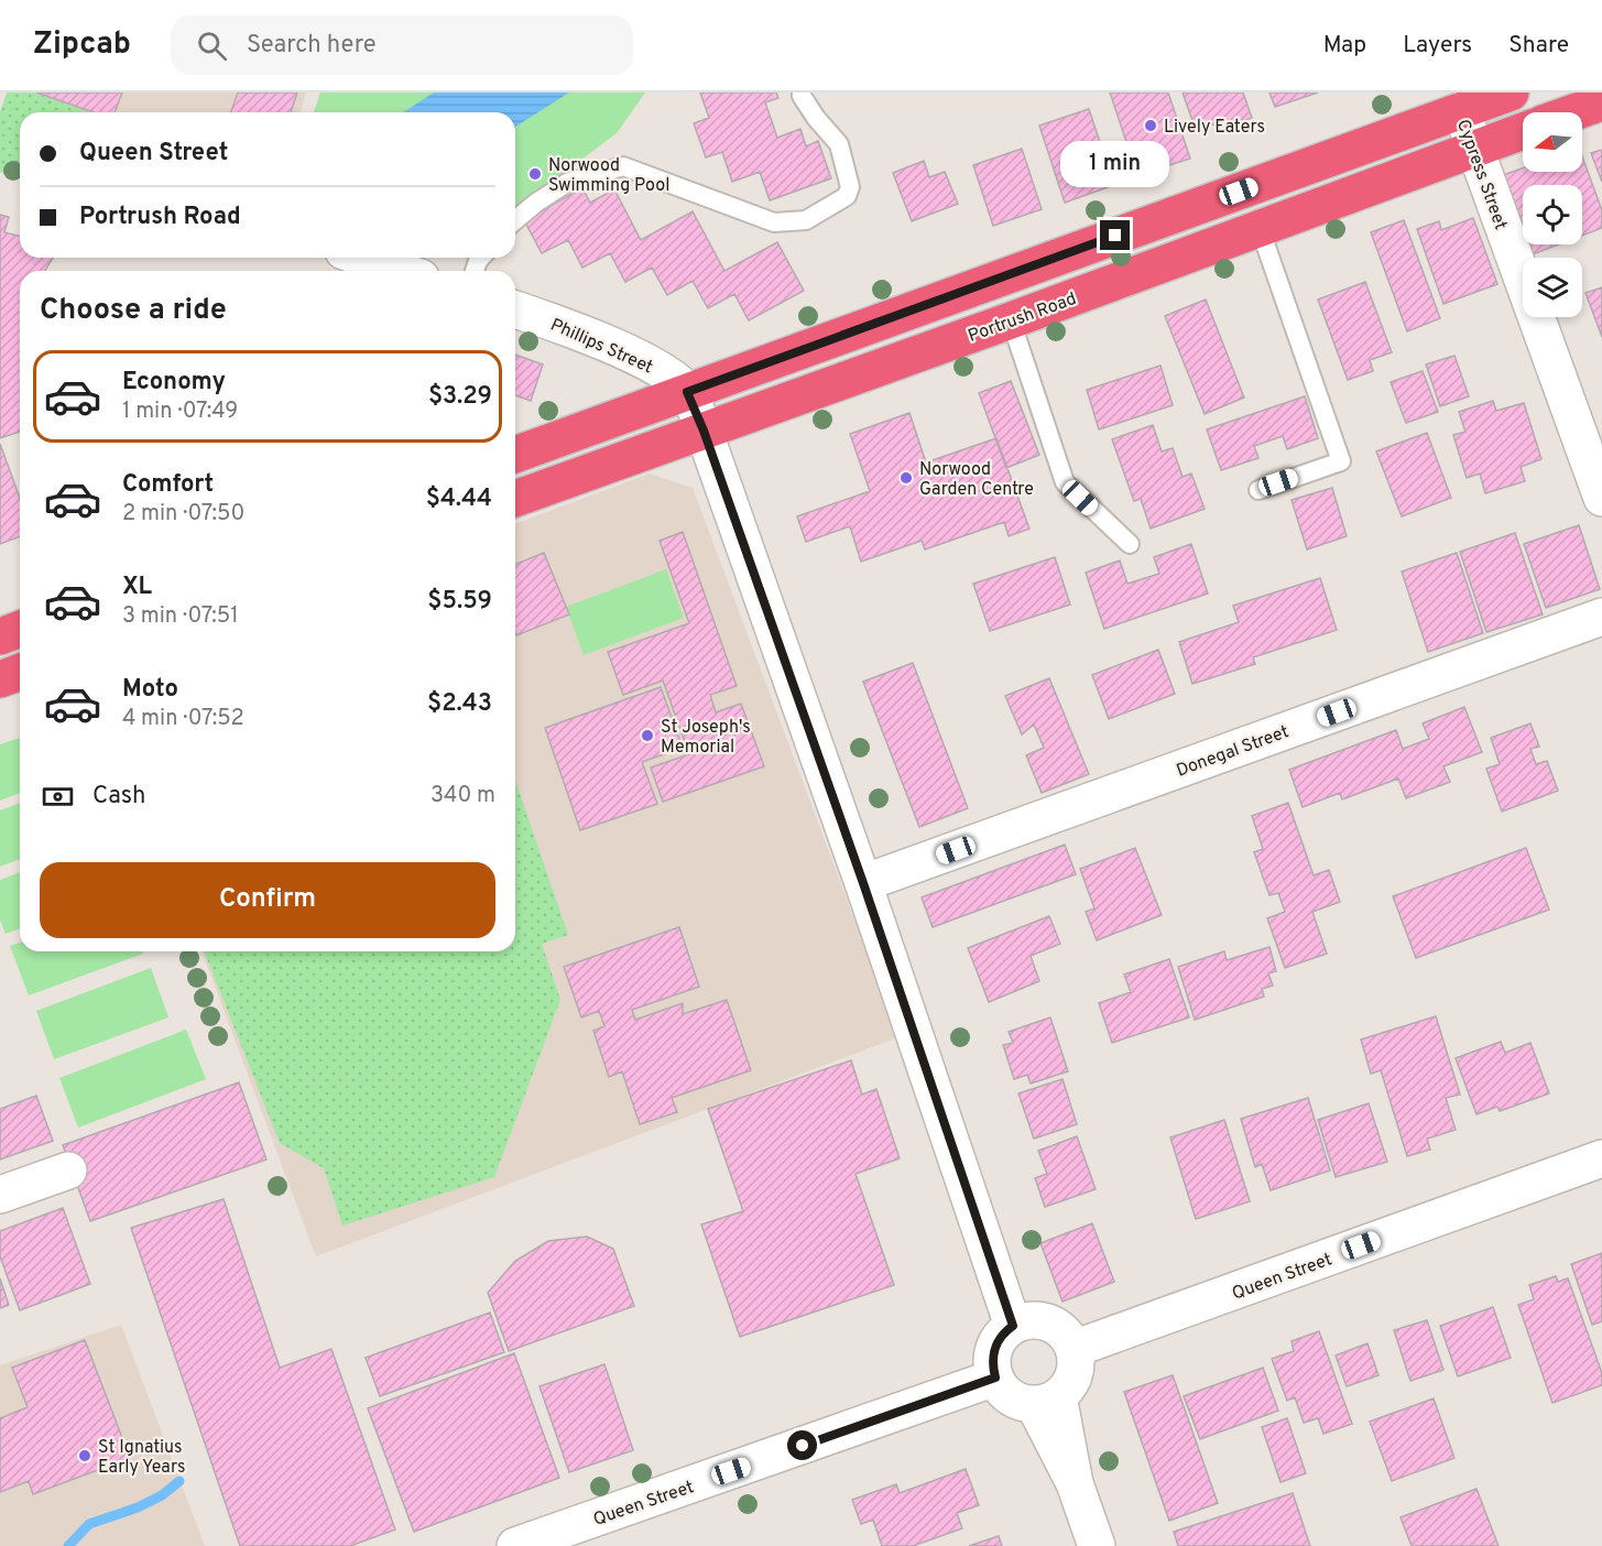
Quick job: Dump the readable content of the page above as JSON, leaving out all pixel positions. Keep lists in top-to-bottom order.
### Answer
{
  "streets": {
    "highway": ["Portrush Road"],
    "street": [
      "Cypress Street",
      "Phillips Street",
      "Donegal Street",
      "Queen Street"
    ]
  },
  "crossings": [
    ["Cypress Street", "Portrush Road"],
    ["Portrush Road", "Phillips Street"],
    ["Phillips Street", "Donegal Street"],
    ["Phillips Street", "Queen Street"]
  ],
  "places": [
    "Lively Eaters",
    "Norwood Swimming Pool",
    "Norwood Garden Centre",
    "St Joseph's Memorial",
    "St Ignatius Early Years"
  ],
  "north": "left",
  "page": {
    "header": "Zipcab",
    "search": "Search here",
    "nav": ["Map", "Layers", "Share"],
    "banner": ["Queen Street", "Portrush Road"],
    "bubble": "1 min",
    "heading": "Choose a ride",
    "list": [
      {
        "name": "Economy",
        "note": "1 min · 07:49",
        "value": "$3.29"
      },
      {
        "name": "Comfort",
        "note": "2 min · 07:50",
        "value": "$4.44"
      },
      {
        "name": "XL",
        "note": "3 min · 07:51",
        "value": "$5.59"
      },
      {
        "name": "Moto",
        "note": "4 min · 07:52",
        "value": "$2.43"
      }
    ],
    "pay": ["Cash", "340 m"],
    "buttons": "Confirm"
  }
}
